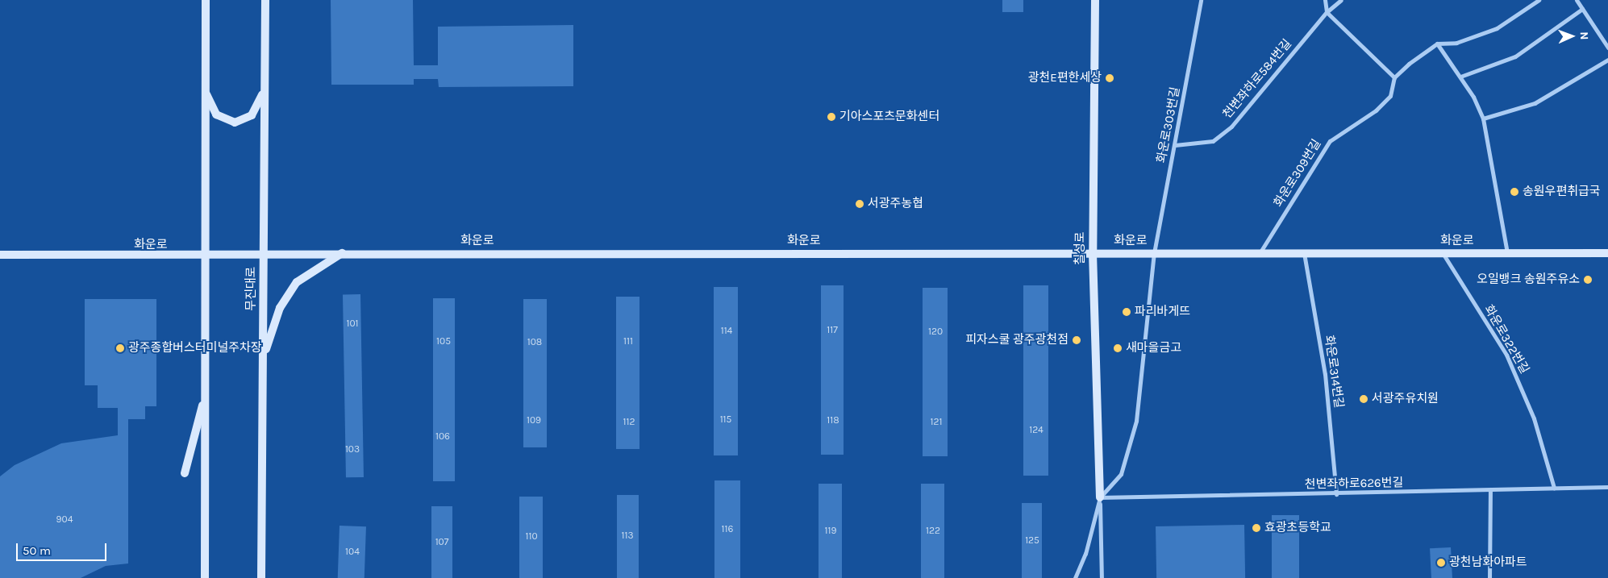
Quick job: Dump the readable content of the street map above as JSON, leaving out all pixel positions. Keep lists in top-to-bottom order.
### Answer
{
  "streets": {
    "street": [
      "천변좌하로584번길",
      "화운로303번길",
      "화운로309번길",
      "화운로",
      "칠성로",
      "무진대로",
      "화운로322번길",
      "화운로314번길",
      "천변좌하로626번길"
    ]
  },
  "crossings": [
    ["천변좌하로584번길", "화운로303번길"],
    ["화운로303번길", "화운로"],
    ["화운로303번길", "칠성로"],
    ["화운로303번길", "천변좌하로626번길"],
    ["화운로309번길", "화운로"],
    ["화운로", "칠성로"],
    ["화운로", "무진대로"],
    ["화운로", "화운로322번길"],
    ["화운로", "화운로314번길"],
    ["칠성로", "천변좌하로626번길"],
    ["화운로322번길", "천변좌하로626번길"],
    ["화운로314번길", "천변좌하로626번길"]
  ],
  "places": [
    "광천E편한세상",
    "기아스포츠문화센터",
    "송원우편취급국",
    "서광주농협",
    "오일뱅크 송원주유소",
    "파리바게뜨",
    "피자스쿨 광주광천점",
    "광주종합버스터미널주차장",
    "새마을금고",
    "서광주유치원",
    "효광초등학교",
    "광천남화아파트"
  ],
  "house_numbers": [
    "101",
    "117",
    "114",
    "120",
    "105",
    "111",
    "108",
    "115",
    "109",
    "118",
    "112",
    "121",
    "124",
    "106",
    "103",
    "904",
    "116",
    "119",
    "122",
    "113",
    "110",
    "125",
    "107",
    "104"
  ],
  "scale_bar": "50 m",
  "north": "right"
}
